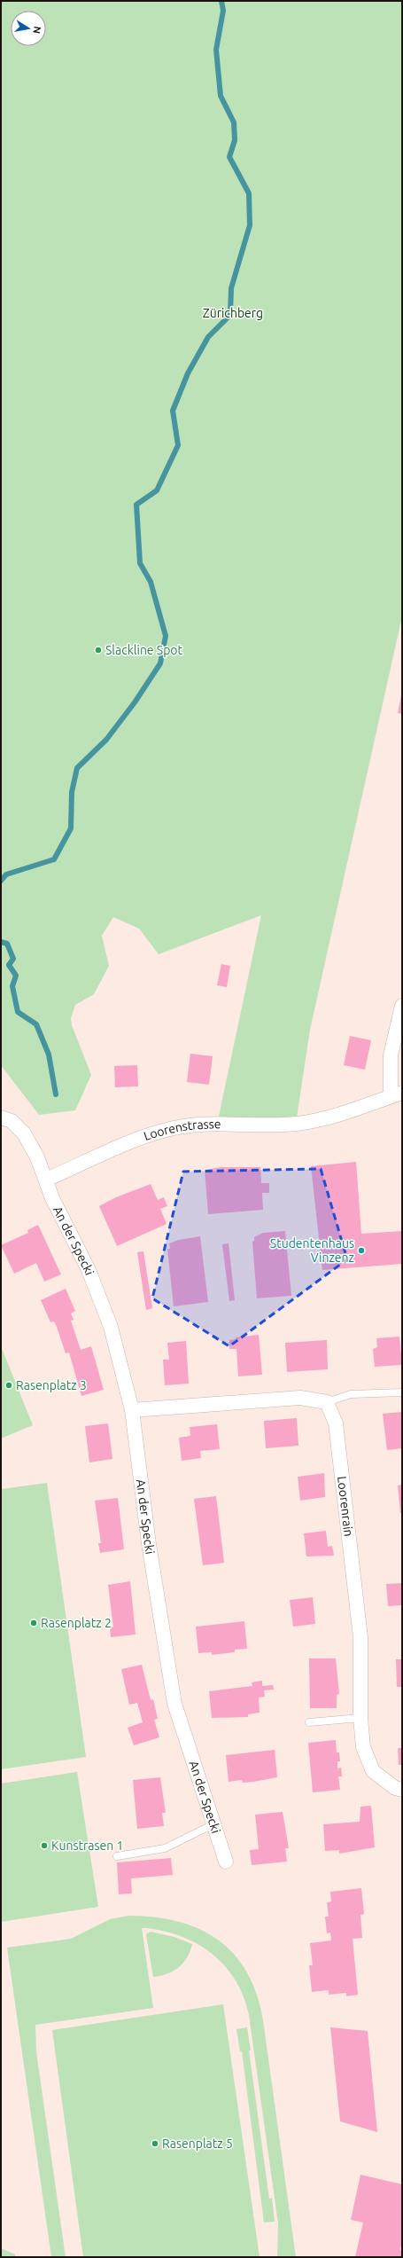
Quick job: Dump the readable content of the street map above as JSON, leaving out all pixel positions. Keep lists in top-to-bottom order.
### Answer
{
  "streets": {
    "street": ["Loorenstrasse", "An der Specki", "Loorenrain"]
  },
  "crossings": [
    ["Loorenstrasse", "An der Specki"]
  ],
  "parks": ["Zürichberg"],
  "places": [
    "Slackline Spot",
    "Studentenhaus Vinzenz",
    "Rasenplatz 3",
    "Rasenplatz 2",
    "Kunstrasen 1",
    "Rasenplatz 5"
  ],
  "north": "right"
}
